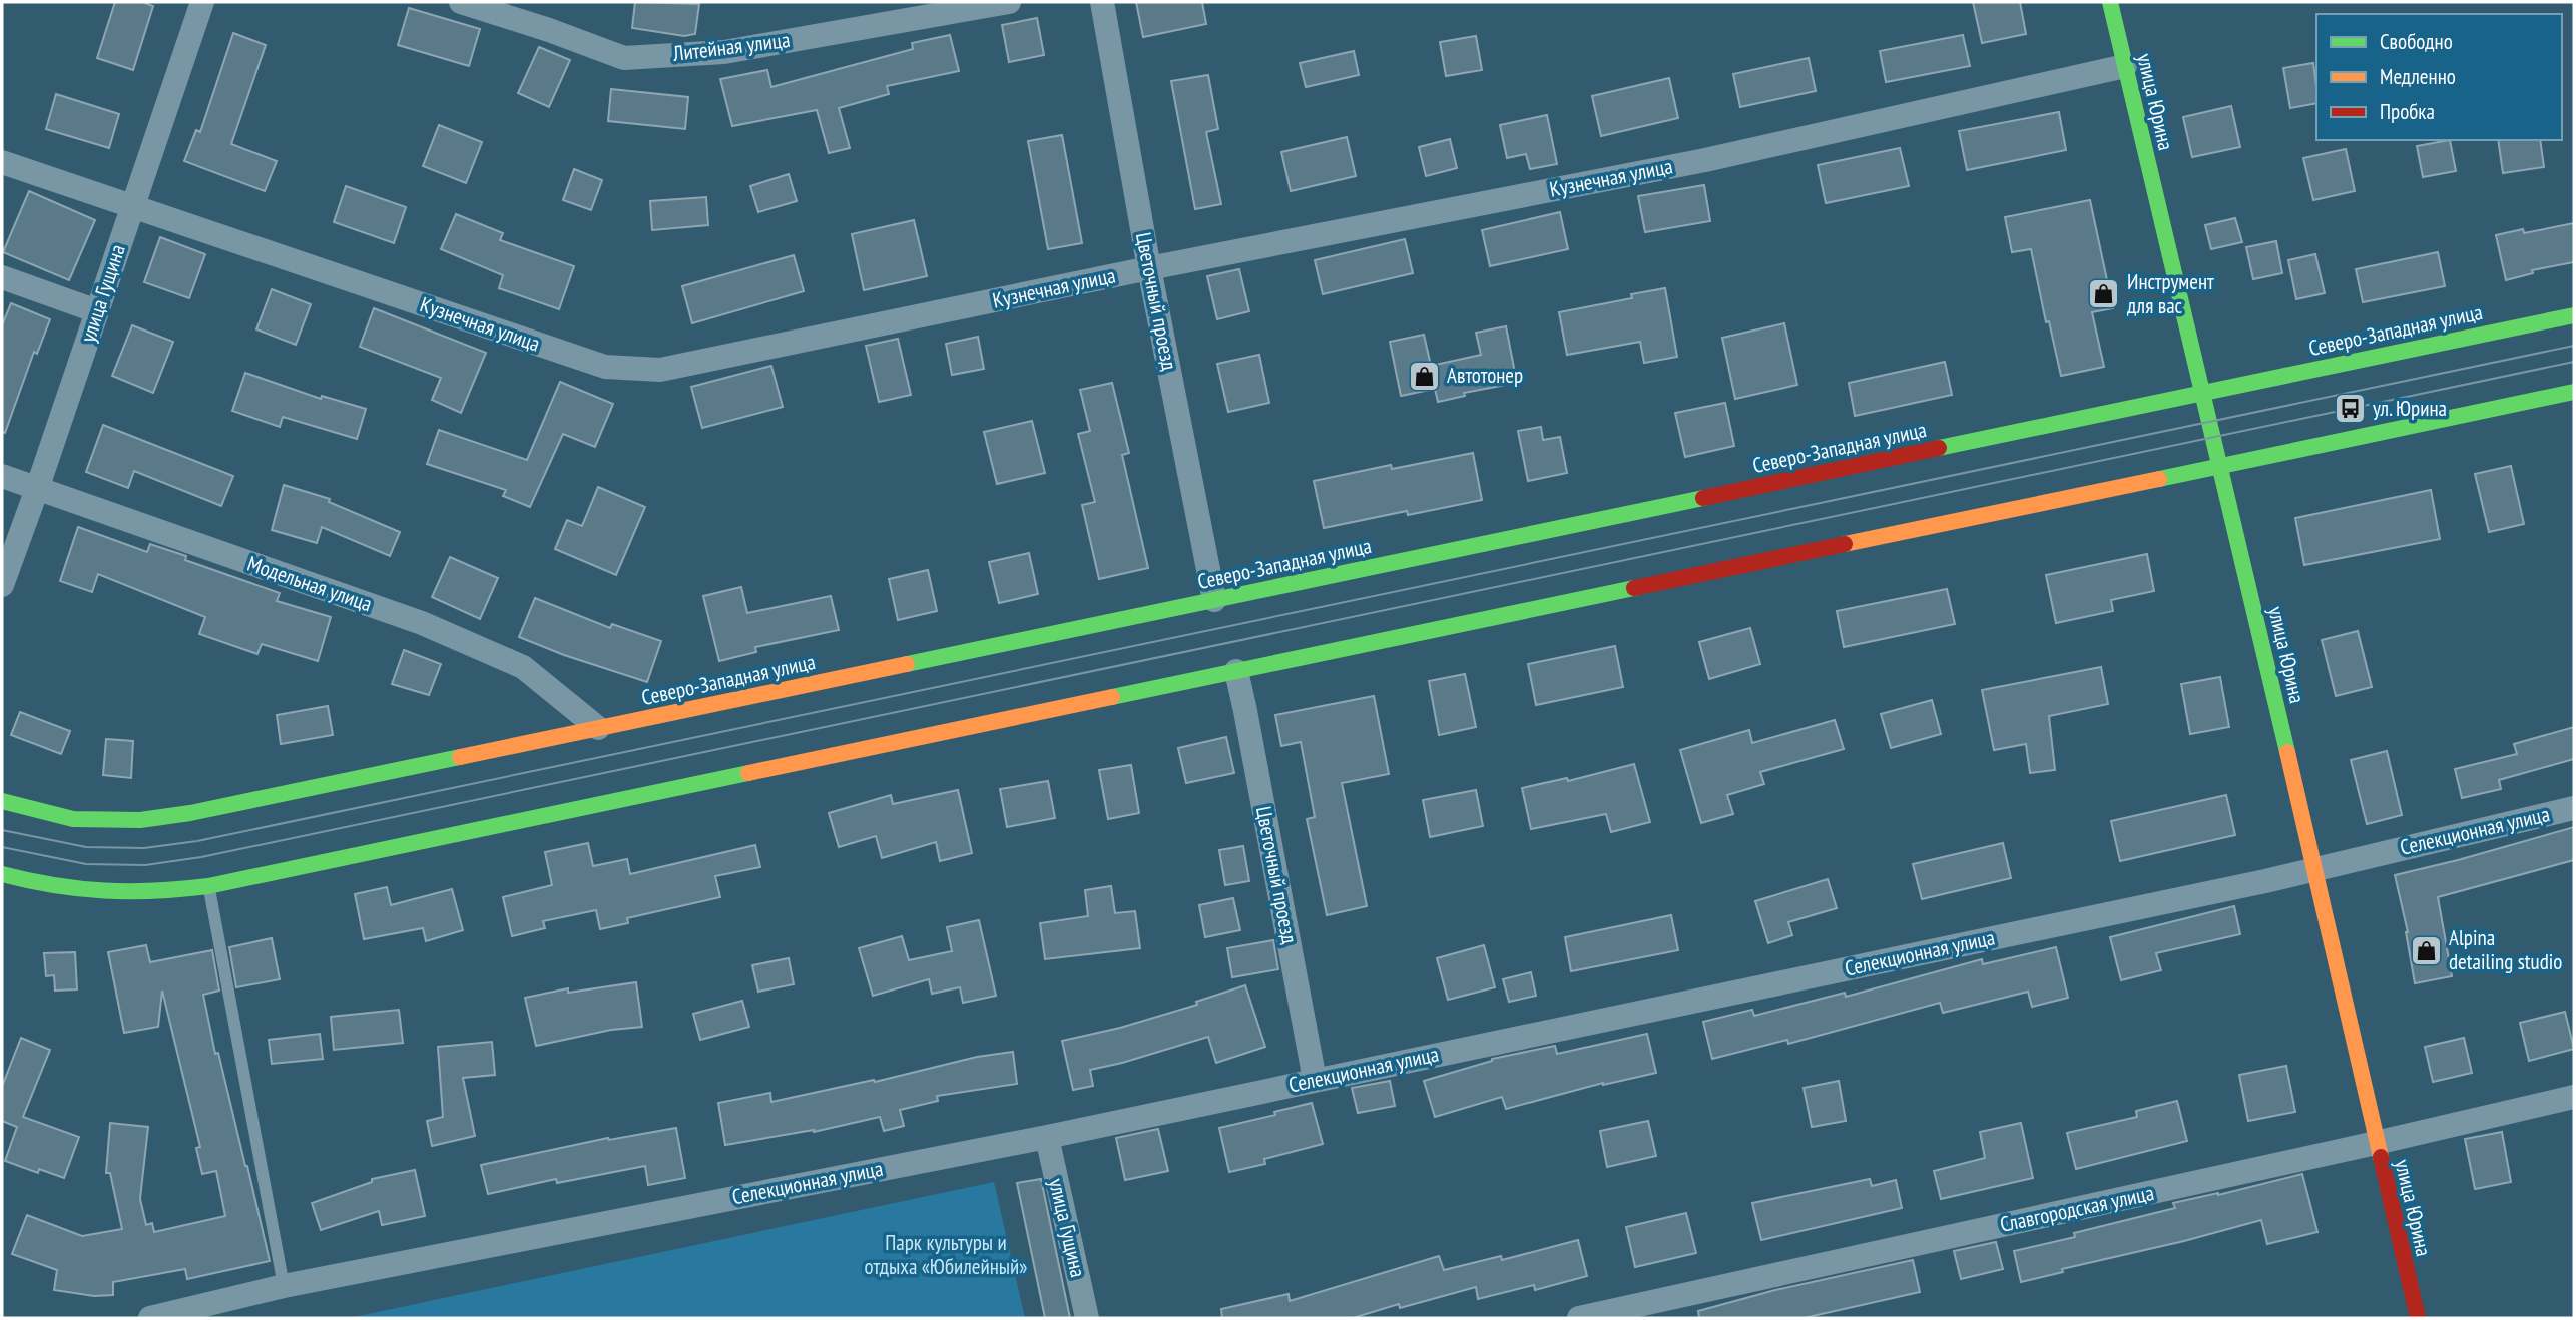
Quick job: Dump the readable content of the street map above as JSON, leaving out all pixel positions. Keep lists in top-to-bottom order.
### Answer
{
  "streets": {
    "main road": ["улица Юрина", "Северо-Западная улица"],
    "street": [
      "Литейная улица",
      "Кузнечная улица",
      "улица Гущина",
      "Цветочный проезд",
      "Модельная улица",
      "Селекционная улица",
      "Славгородская улица"
    ]
  },
  "crossings": [
    ["улица Юрина", "Кузнечная улица"],
    ["улица Юрина", "Северо-Западная улица"],
    ["улица Юрина", "Селекционная улица"],
    ["улица Юрина", "Славгородская улица"],
    ["Кузнечная улица", "улица Гущина"],
    ["Кузнечная улица", "Цветочный проезд"],
    ["улица Гущина", "Модельная улица"],
    ["улица Гущина", "Селекционная улица"],
    ["Цветочный проезд", "Северо-Западная улица"],
    ["Цветочный проезд", "Селекционная улица"],
    ["Северо-Западная улица", "Модельная улица"]
  ],
  "parks": ["Парк культуры и отдыха «Юбилейный»"],
  "places": {
    "shop": ["Инструмент для вас", "Автотонер", "Alpina detailing studio"],
    "bus stop": ["ул. Юрина"]
  },
  "legend": ["Свободно", "Медленно", "Пробка"]
}
